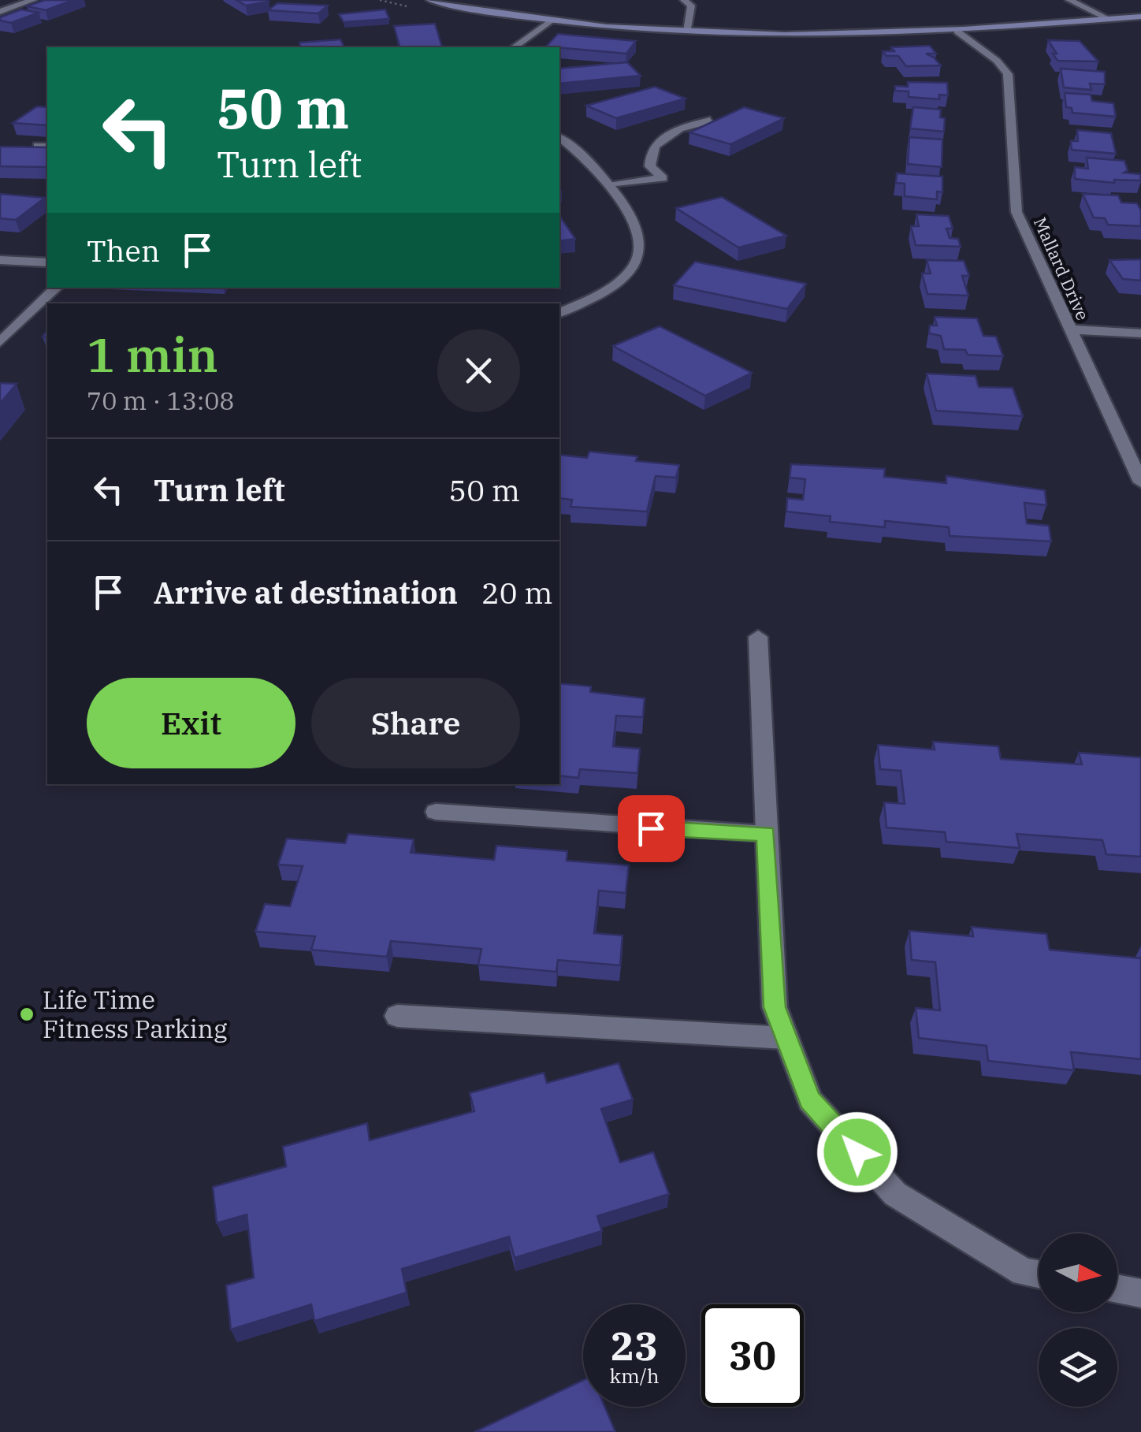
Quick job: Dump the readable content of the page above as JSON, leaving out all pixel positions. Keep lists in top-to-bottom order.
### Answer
{
  "streets": {
    "street": ["Mallard Drive"]
  },
  "places": ["Life Time Fitness Parking"],
  "north": "right",
  "page": {
    "turn": ["50 m", "Turn left"],
    "then": "Then",
    "heading": ["1 min", "70 m · 13:08"],
    "list": [
      {
        "name": "Turn left",
        "value": "50 m"
      },
      {
        "name": "Arrive at destination",
        "value": "20 m"
      }
    ],
    "buttons": ["Exit", "Share"],
    "speed": "23 km/h",
    "limit": "30"
  }
}
